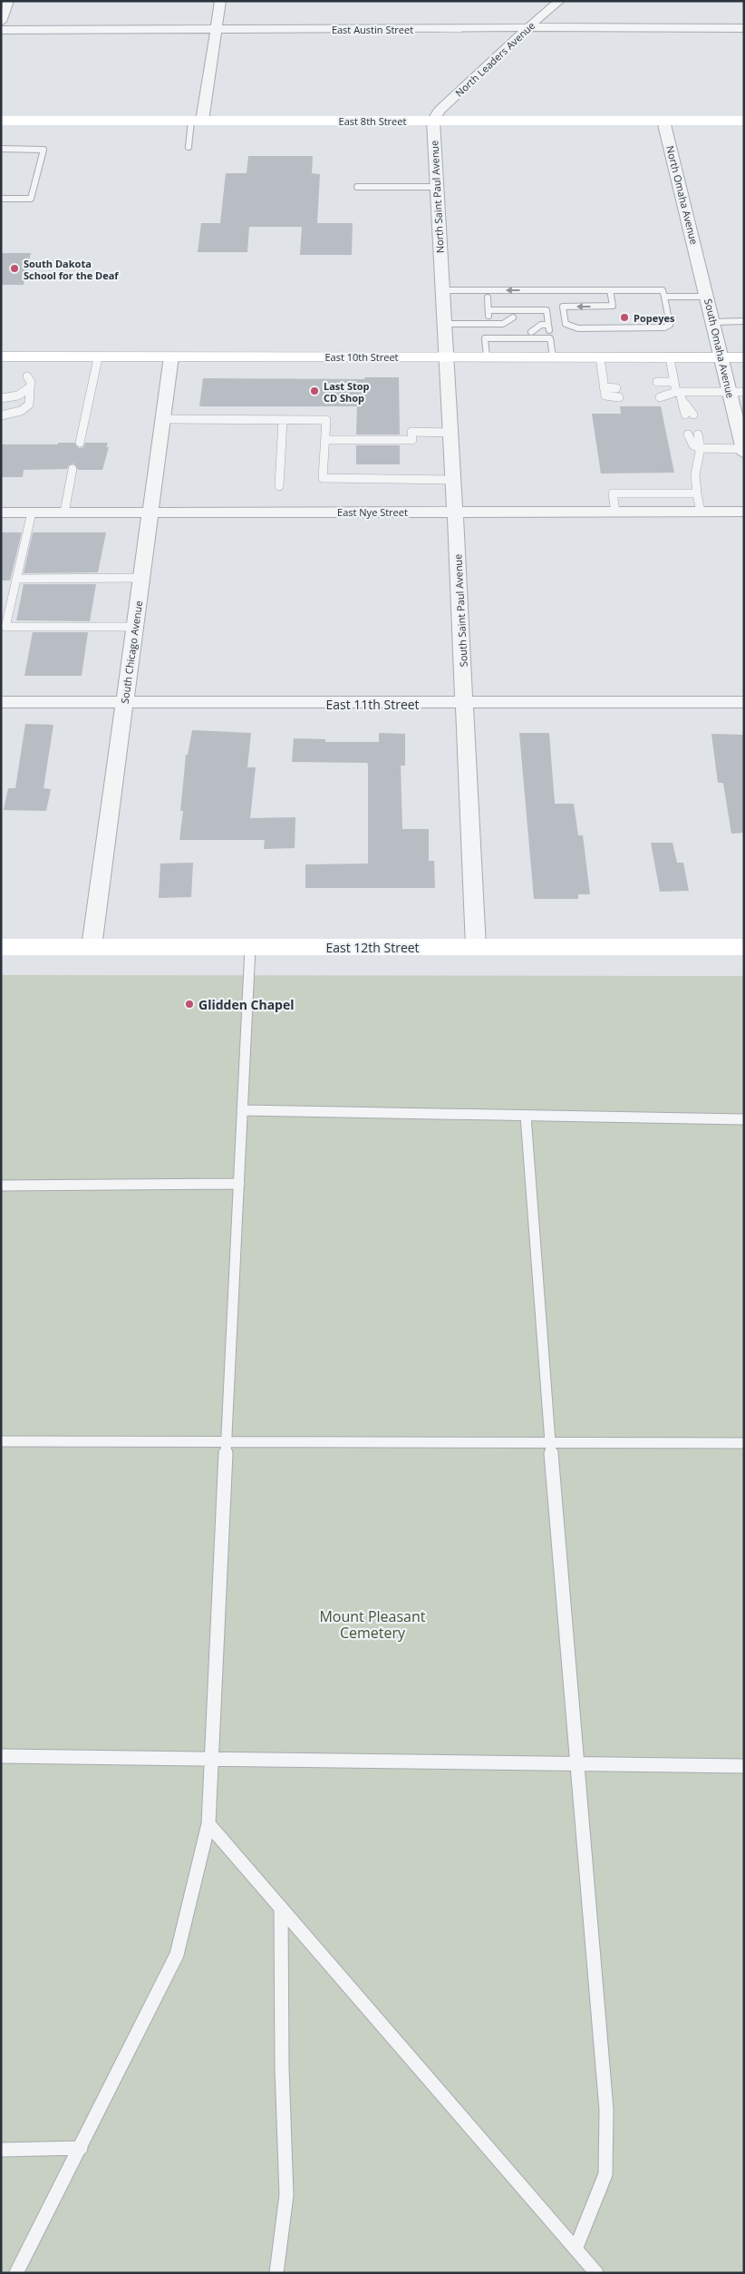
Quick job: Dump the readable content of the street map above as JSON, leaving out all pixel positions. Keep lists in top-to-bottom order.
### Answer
{
  "streets": {
    "street": [
      "East Austin Street",
      "North Leaders Avenue",
      "East 8th Street",
      "North Omaha Avenue",
      "North Saint Paul Avenue",
      "South Omaha Avenue",
      "East 10th Street",
      "East Nye Street",
      "South Saint Paul Avenue",
      "South Chicago Avenue",
      "East 11th Street",
      "East 12th Street"
    ]
  },
  "crossings": [
    ["East Austin Street", "North Leaders Avenue"],
    ["North Leaders Avenue", "East 8th Street"],
    ["North Leaders Avenue", "North Saint Paul Avenue"],
    ["East 8th Street", "North Omaha Avenue"],
    ["East 8th Street", "North Saint Paul Avenue"],
    ["North Omaha Avenue", "South Omaha Avenue"],
    ["North Saint Paul Avenue", "South Saint Paul Avenue"],
    ["South Omaha Avenue", "East 10th Street"],
    ["East 10th Street", "South Saint Paul Avenue"],
    ["East 10th Street", "South Chicago Avenue"],
    ["East Nye Street", "South Saint Paul Avenue"],
    ["East Nye Street", "South Chicago Avenue"],
    ["South Saint Paul Avenue", "East 11th Street"],
    ["South Saint Paul Avenue", "East 12th Street"],
    ["South Chicago Avenue", "East 11th Street"],
    ["South Chicago Avenue", "East 12th Street"]
  ],
  "parks": ["Mount Pleasant Cemetery"],
  "places": [
    "South Dakota School for the Deaf",
    "Popeyes",
    "Last Stop CD Shop",
    "Glidden Chapel"
  ]
}
